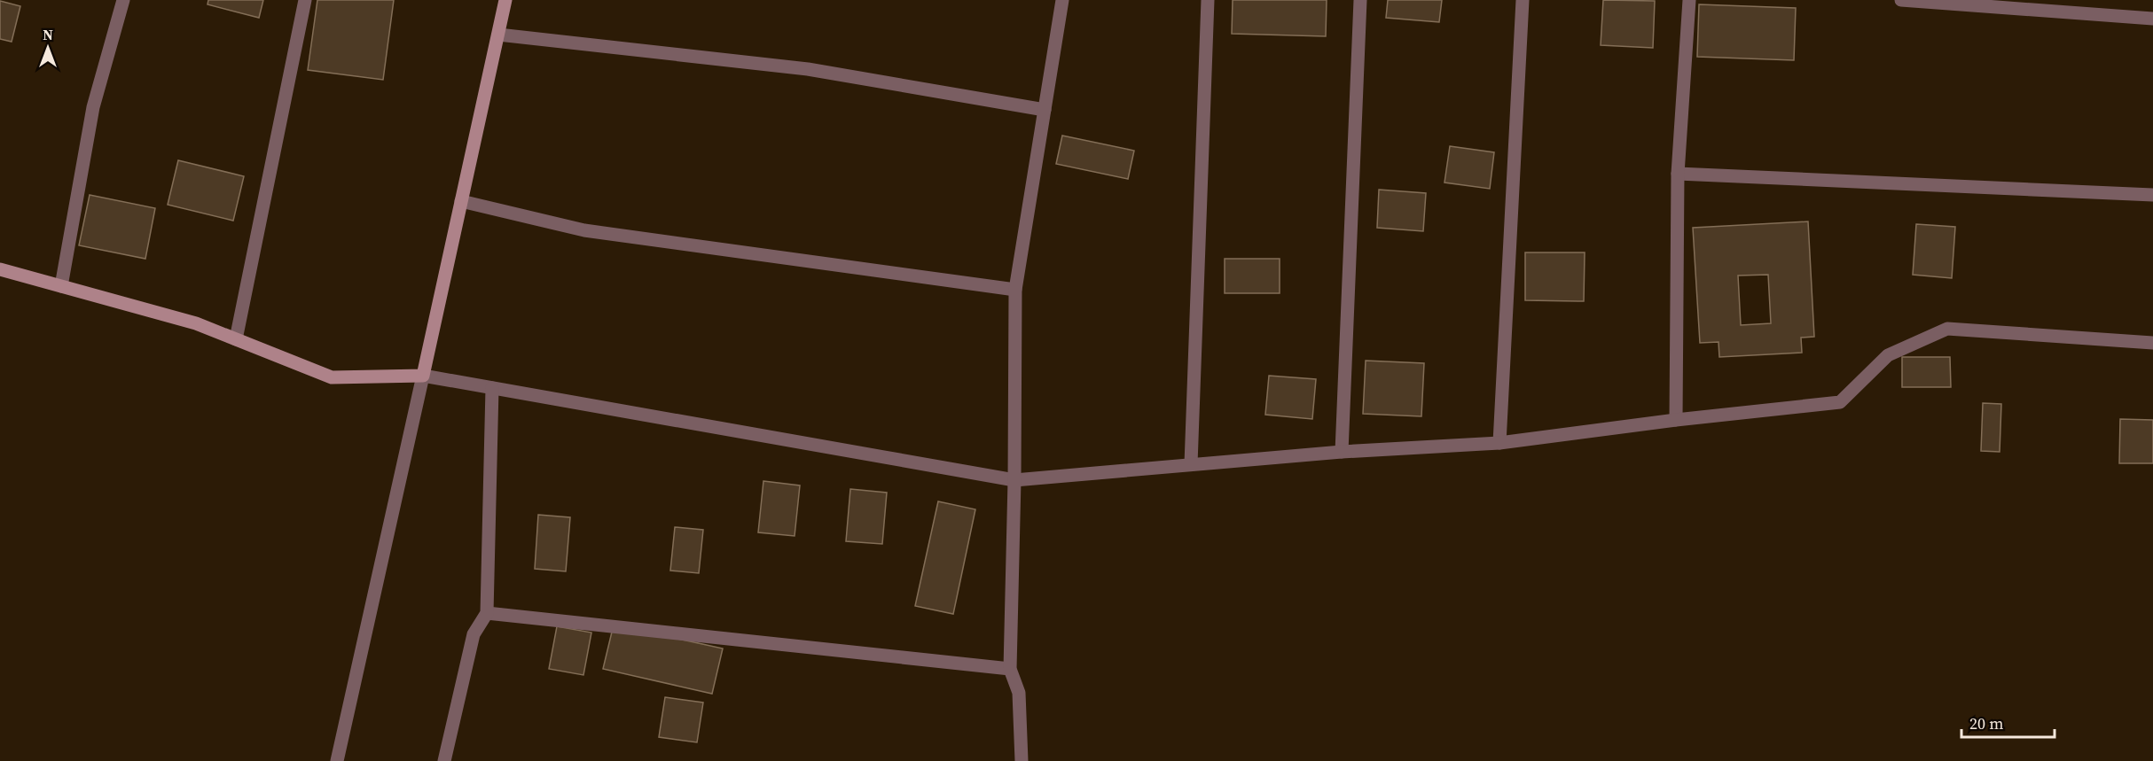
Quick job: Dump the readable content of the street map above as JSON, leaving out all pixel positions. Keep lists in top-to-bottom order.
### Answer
{
  "scale_bar": "20 m",
  "north": "top"
}
